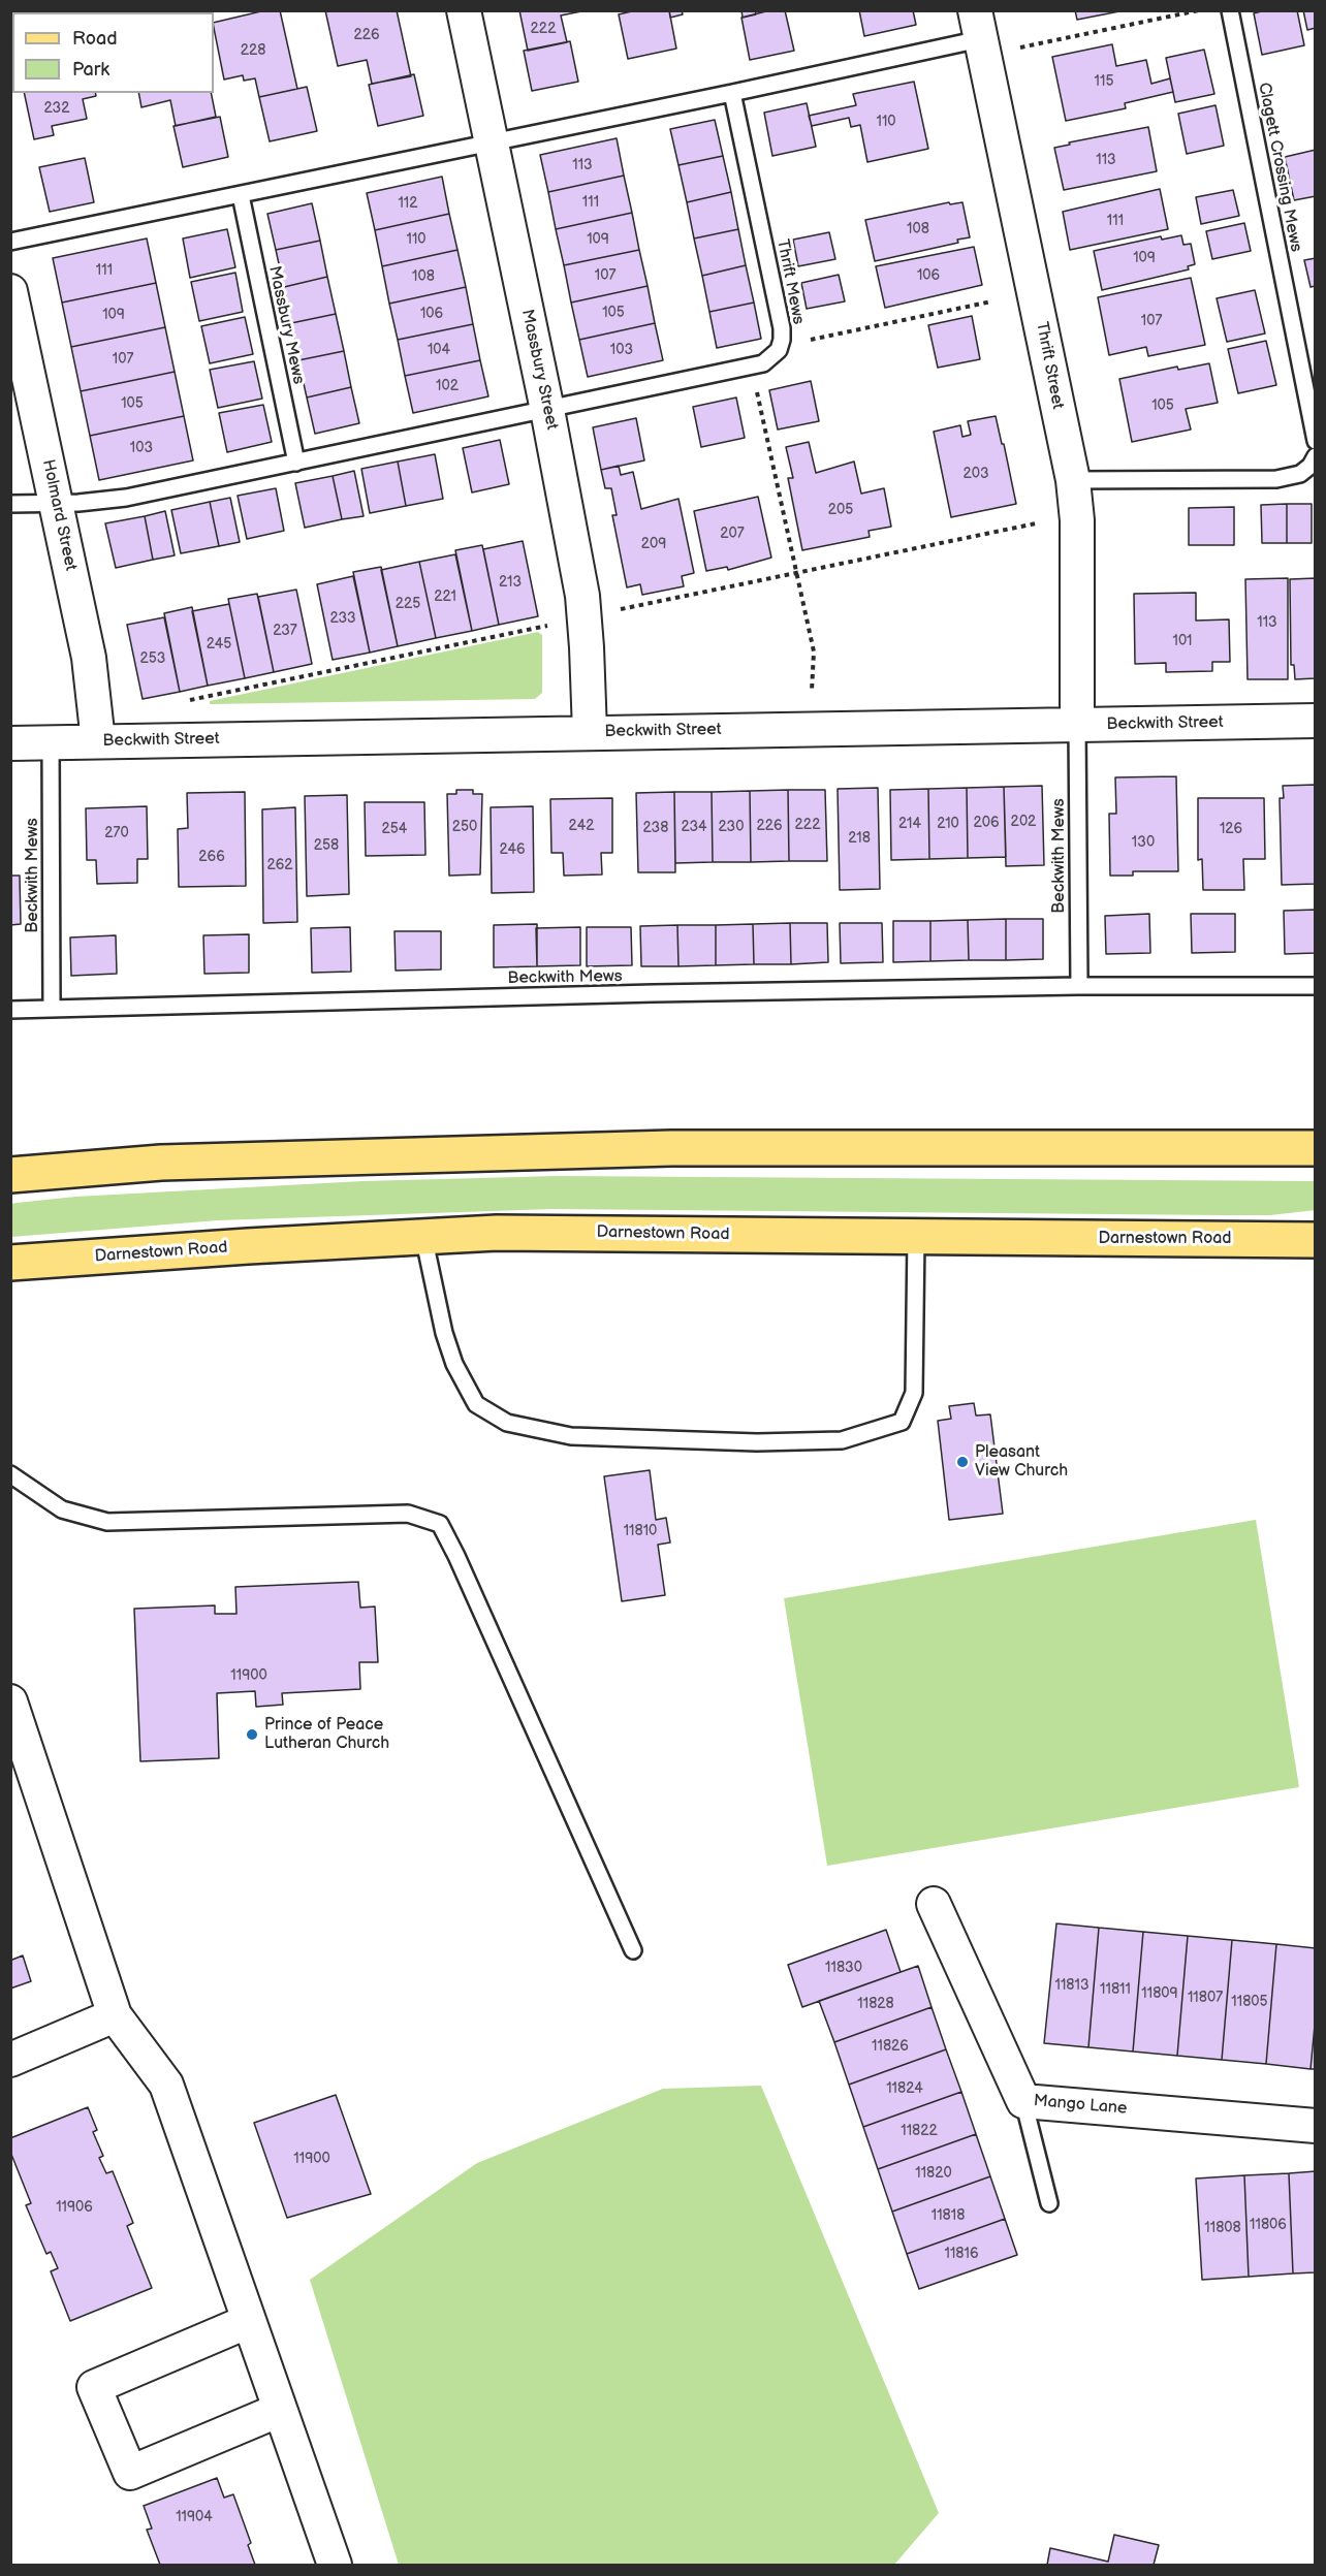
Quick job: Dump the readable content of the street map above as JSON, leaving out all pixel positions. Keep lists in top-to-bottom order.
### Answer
{
  "streets": {
    "main road": ["Darnestown Road"],
    "street": [
      "Thrift Street",
      "Massbury Street",
      "Holmard Street",
      "Beckwith Street",
      "Mango Lane"
    ],
    "lane": [
      "Clagett Crossing Mews",
      "Thrift Mews",
      "Massbury Mews",
      "Beckwith Mews"
    ]
  },
  "crossings": [
    ["Thrift Mews", "Massbury Street"],
    ["Thrift Street", "Beckwith Street"],
    ["Thrift Street", "Beckwith Mews"],
    ["Massbury Street", "Beckwith Street"],
    ["Holmard Street", "Beckwith Street"],
    ["Beckwith Street", "Beckwith Mews"]
  ],
  "places": ["Pleasant View Church", "Prince of Peace Lutheran Church"],
  "house_numbers": [
    "222",
    "226",
    "228",
    "115",
    "232",
    "110",
    "113",
    "113",
    "111",
    "112",
    "111",
    "108",
    "110",
    "109",
    "109",
    "111",
    "107",
    "106",
    "108",
    "105",
    "106",
    "109",
    "107",
    "104",
    "103",
    "107",
    "102",
    "105",
    "105",
    "103",
    "203",
    "205",
    "207",
    "209",
    "213",
    "221",
    "225",
    "233",
    "113",
    "237",
    "101",
    "245",
    "253",
    "202",
    "206",
    "214",
    "210",
    "222",
    "242",
    "226",
    "250",
    "234",
    "230",
    "238",
    "254",
    "126",
    "270",
    "218",
    "130",
    "258",
    "246",
    "266",
    "262",
    "11810",
    "11900",
    "11830",
    "11813",
    "11811",
    "11809",
    "11807",
    "11805",
    "11828",
    "11826",
    "11824",
    "11822",
    "11900",
    "11820",
    "11906",
    "11818",
    "11806",
    "11808",
    "11816",
    "11904"
  ],
  "legend": ["Road", "Park"]
}
